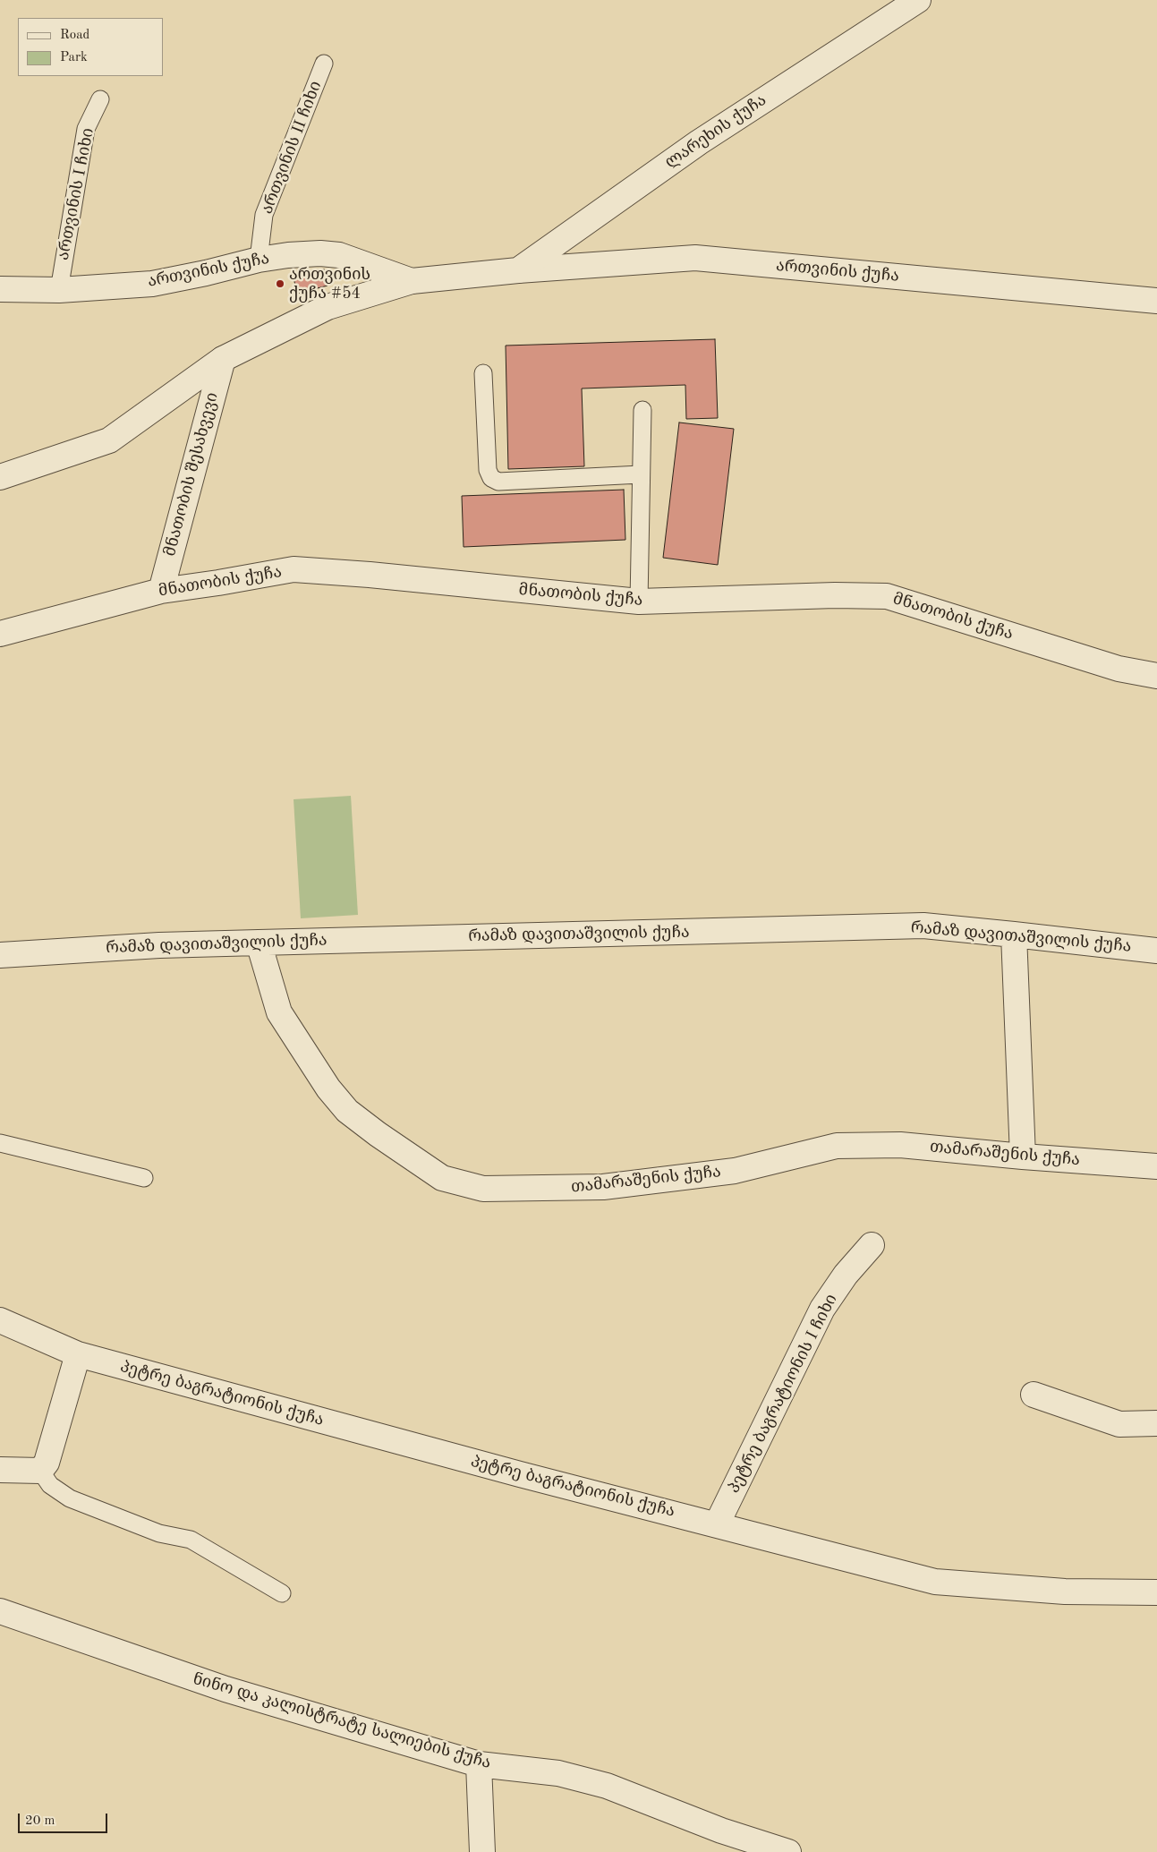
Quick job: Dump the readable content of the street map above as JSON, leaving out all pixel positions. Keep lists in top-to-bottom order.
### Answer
{
  "streets": {
    "street": [
      "ლარეხის ქუჩა",
      "ართვინის ქუჩა",
      "მნათობის შესახვევი",
      "მნათობის ქუჩა",
      "რამაზ დავითაშვილის ქუჩა",
      "თამარაშენის ქუჩა",
      "პეტრე ბაგრატიონის ქუჩა",
      "პეტრე ბაგრატიონის I ჩიხი",
      "ნინო და კალისტრატე სალიების ქუჩა"
    ],
    "lane": ["ართვინის II ჩიხი", "ართვინის I ჩიხი"]
  },
  "crossings": [
    ["ლარეხის ქუჩა", "ართვინის ქუჩა"],
    ["ართვინის II ჩიხი", "ართვინის ქუჩა"],
    ["ართვინის I ჩიხი", "ართვინის ქუჩა"],
    ["მნათობის შესახვევი", "მნათობის ქუჩა"],
    ["რამაზ დავითაშვილის ქუჩა", "თამარაშენის ქუჩა"],
    ["პეტრე ბაგრატიონის ქუჩა", "პეტრე ბაგრატიონის I ჩიხი"]
  ],
  "places": ["ართვინის ქუჩა #54"],
  "legend": ["Road", "Park"],
  "scale_bar": "20 m"
}
